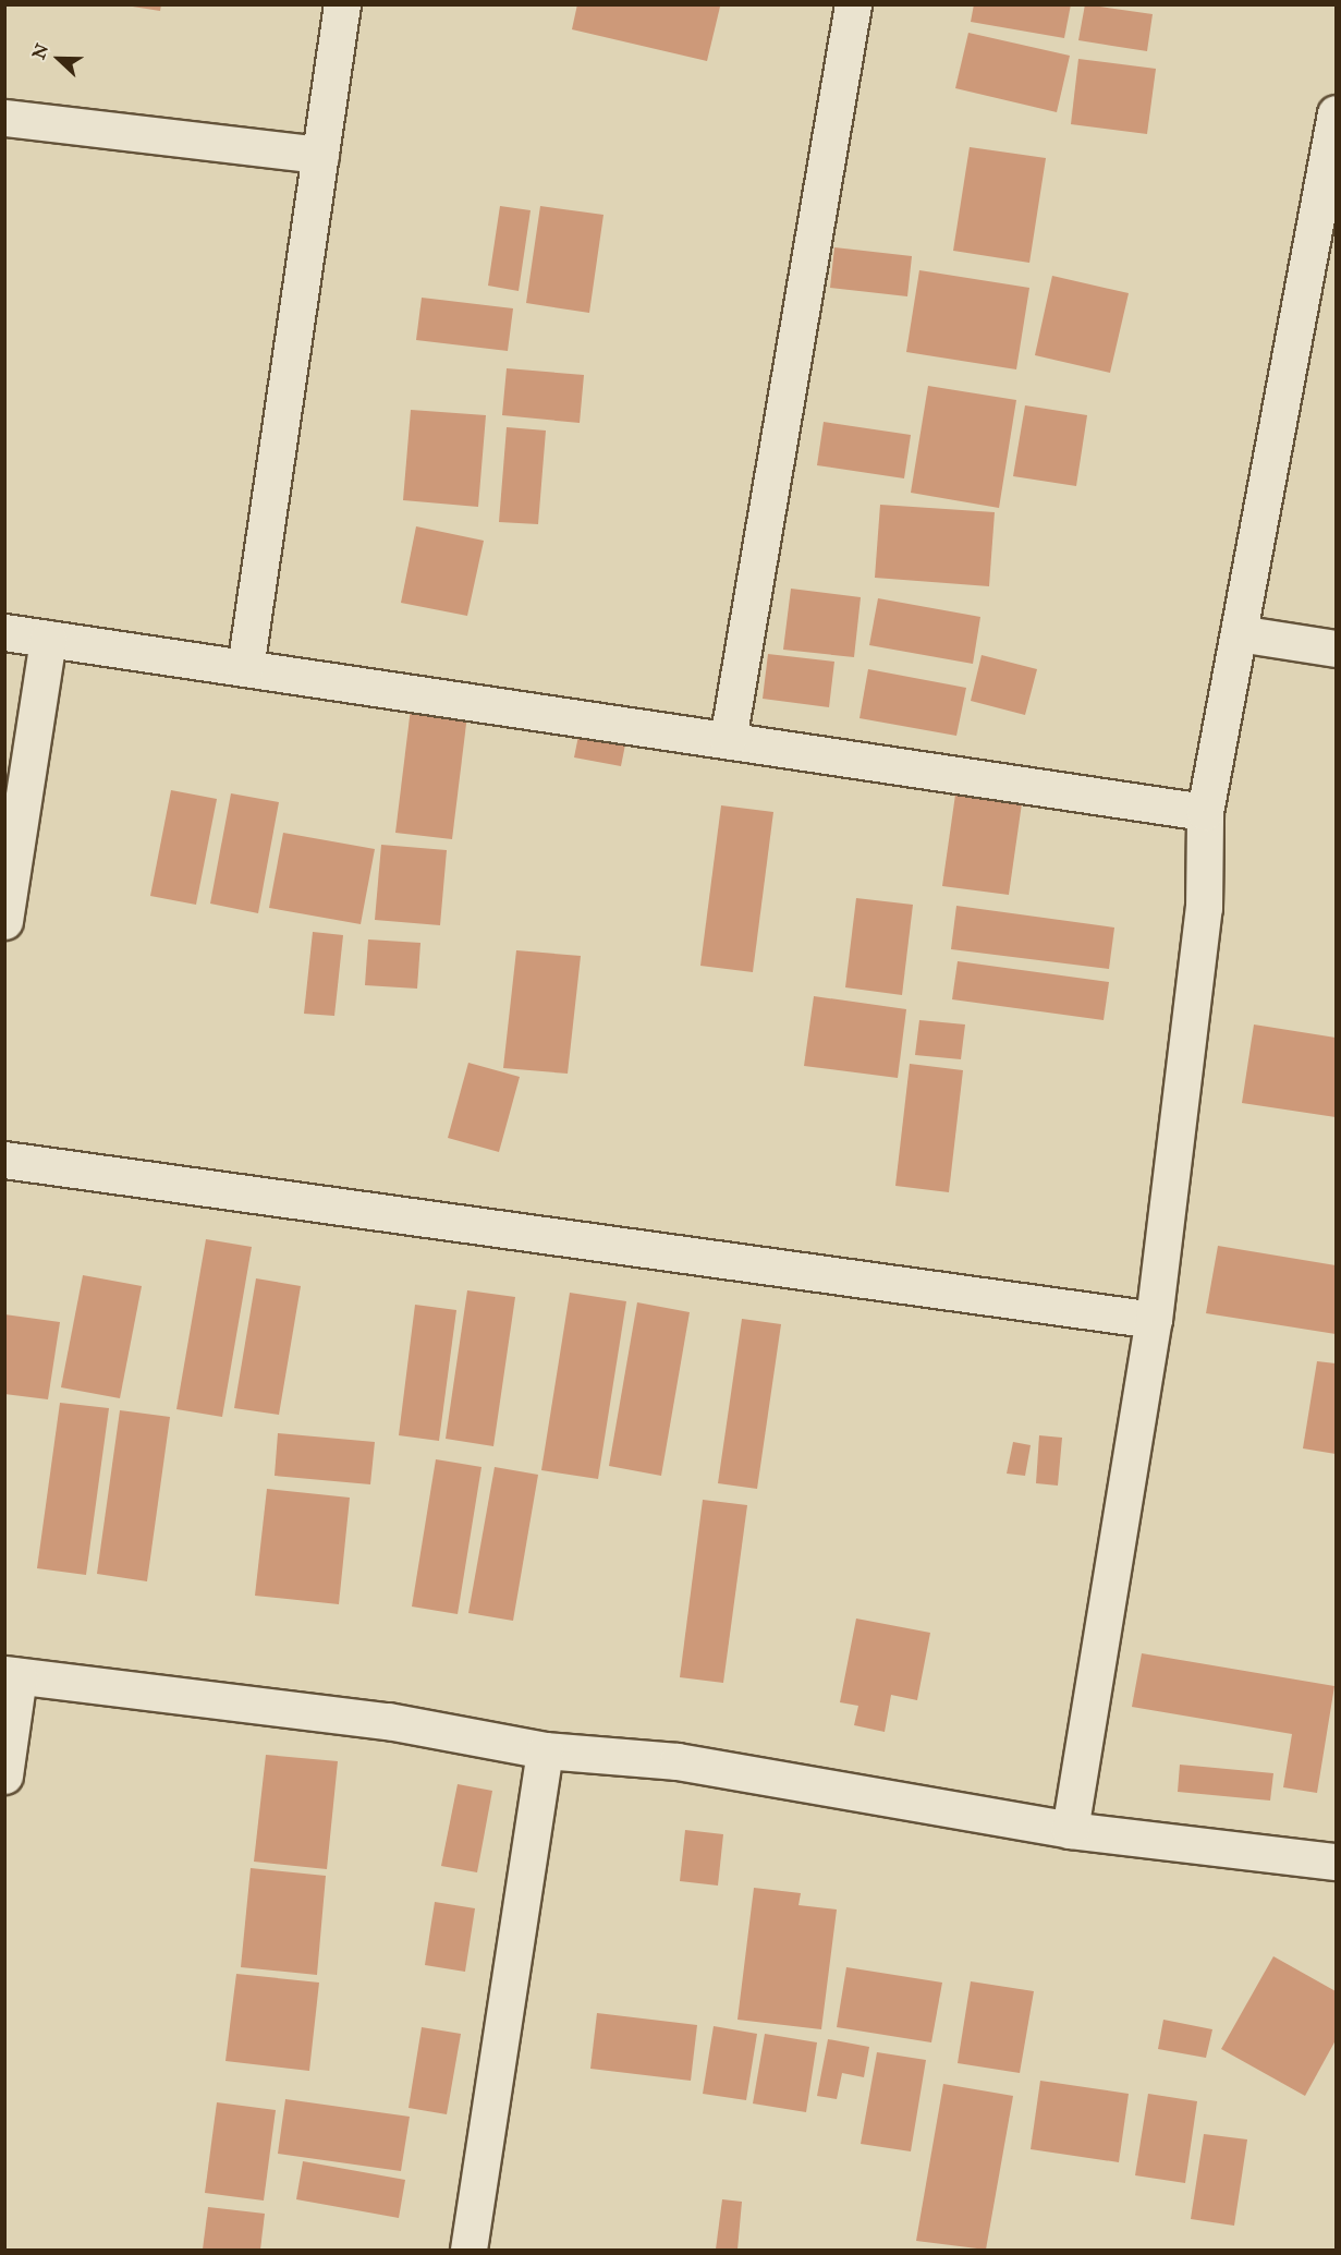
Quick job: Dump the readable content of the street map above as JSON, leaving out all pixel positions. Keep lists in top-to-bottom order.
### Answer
{
  "north": "left"
}
